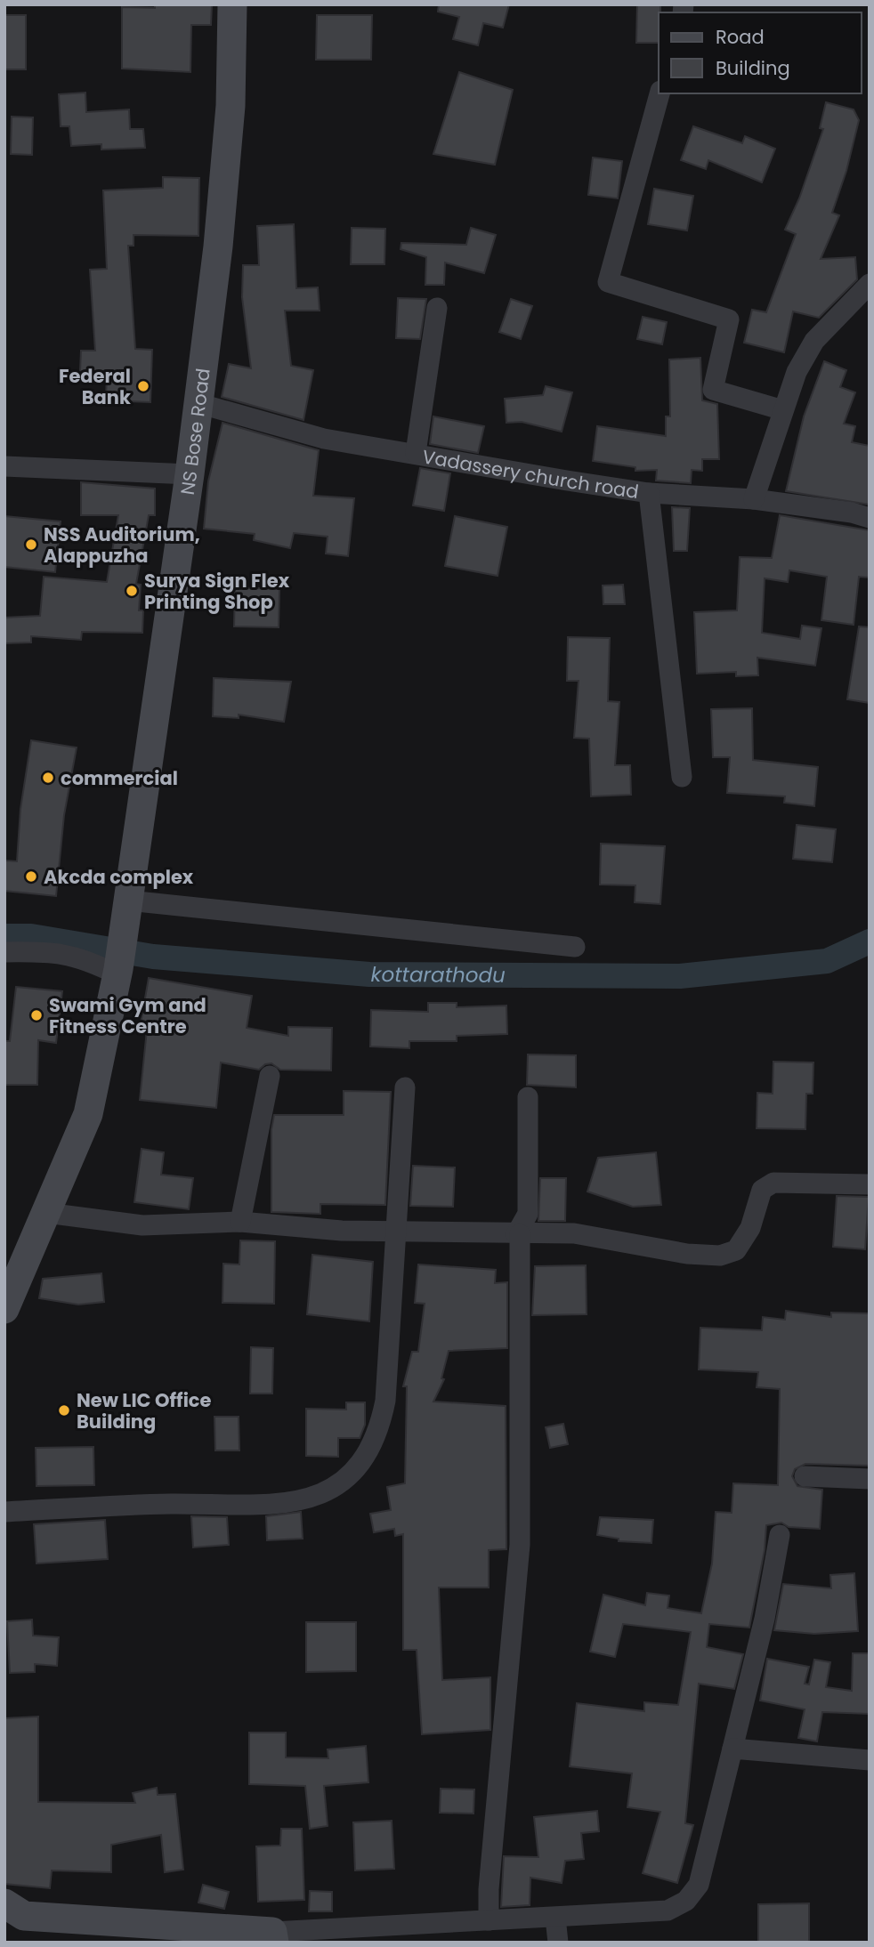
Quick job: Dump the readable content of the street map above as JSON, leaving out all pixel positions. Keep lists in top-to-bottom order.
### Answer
{
  "streets": {
    "main road": ["NS Bose Road"],
    "street": ["Vadassery church road"]
  },
  "crossings": [
    ["NS Bose Road", "Vadassery church road"]
  ],
  "water": ["kottarathodu"],
  "places": [
    "Federal Bank",
    "NSS Auditorium, Alappuzha",
    "Surya Sign Flex Printing Shop",
    "commercial",
    "Akcda complex",
    "Swami Gym and Fitness Centre",
    "New LIC Office Building"
  ],
  "legend": ["Road", "Building"]
}
